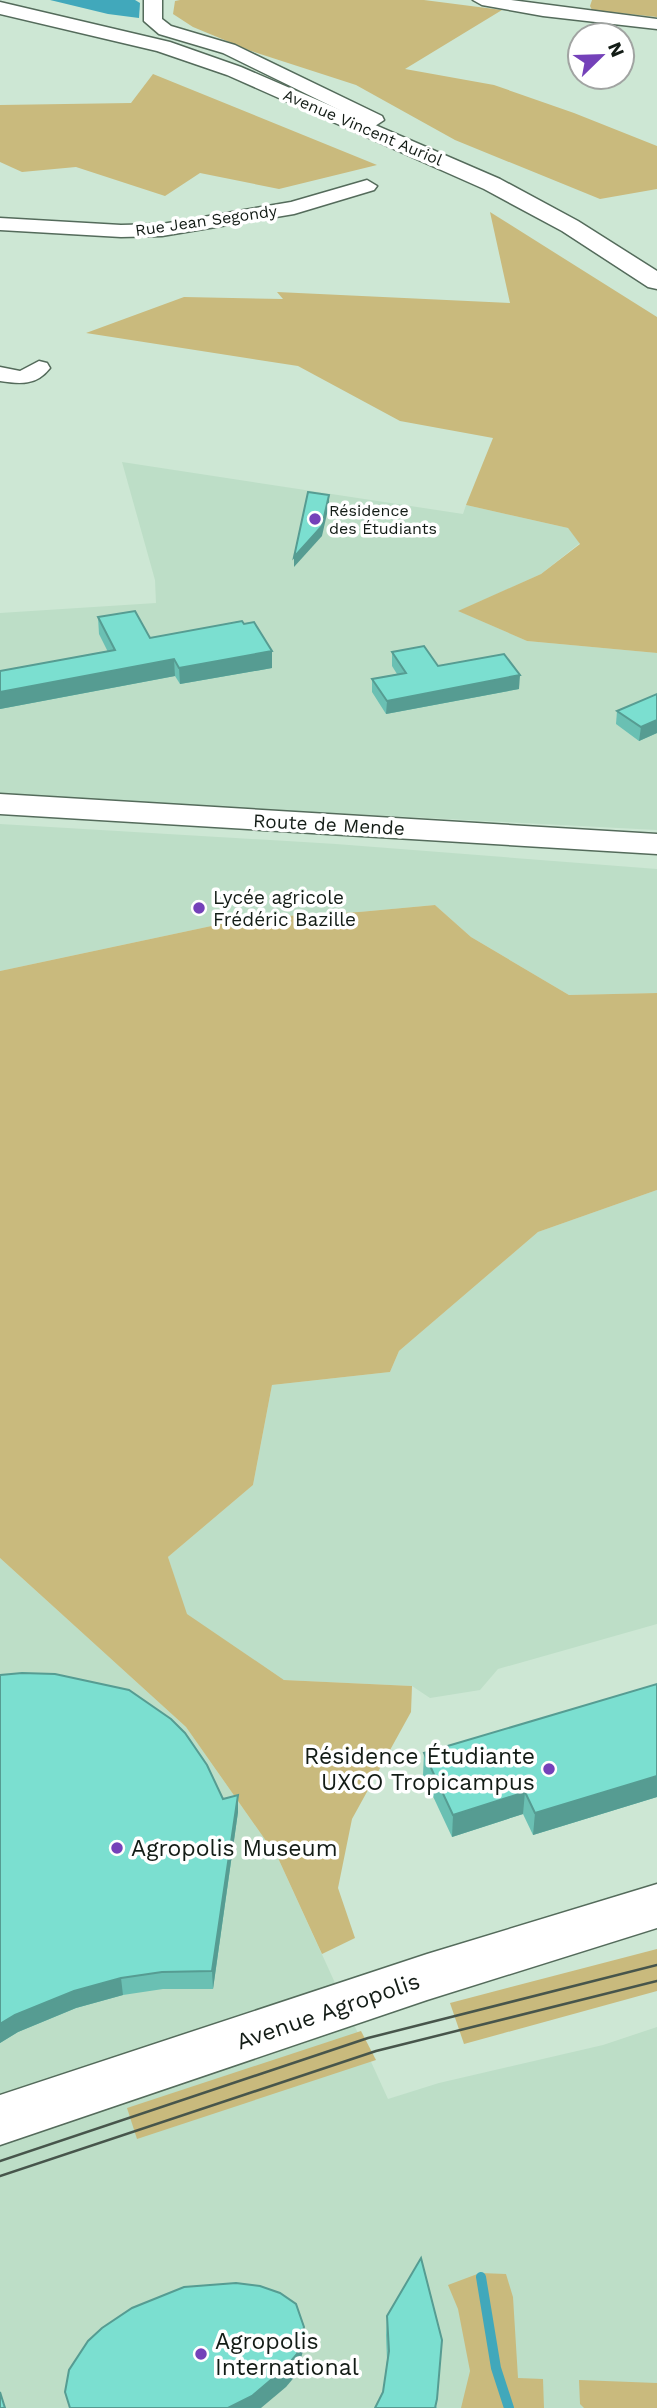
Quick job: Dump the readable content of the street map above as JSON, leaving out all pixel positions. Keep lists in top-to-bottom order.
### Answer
{
  "streets": {
    "main road": ["Avenue Vincent Auriol", "Route de Mende", "Avenue Agropolis"],
    "street": ["Rue Jean Segondy"]
  },
  "places": [
    "Résidence des Étudiants",
    "Lycée agricole Frédéric Bazille",
    "Résidence Étudiante UXCO Tropicampus",
    "Agropolis Museum",
    "Agropolis International"
  ],
  "north": "top right"
}
